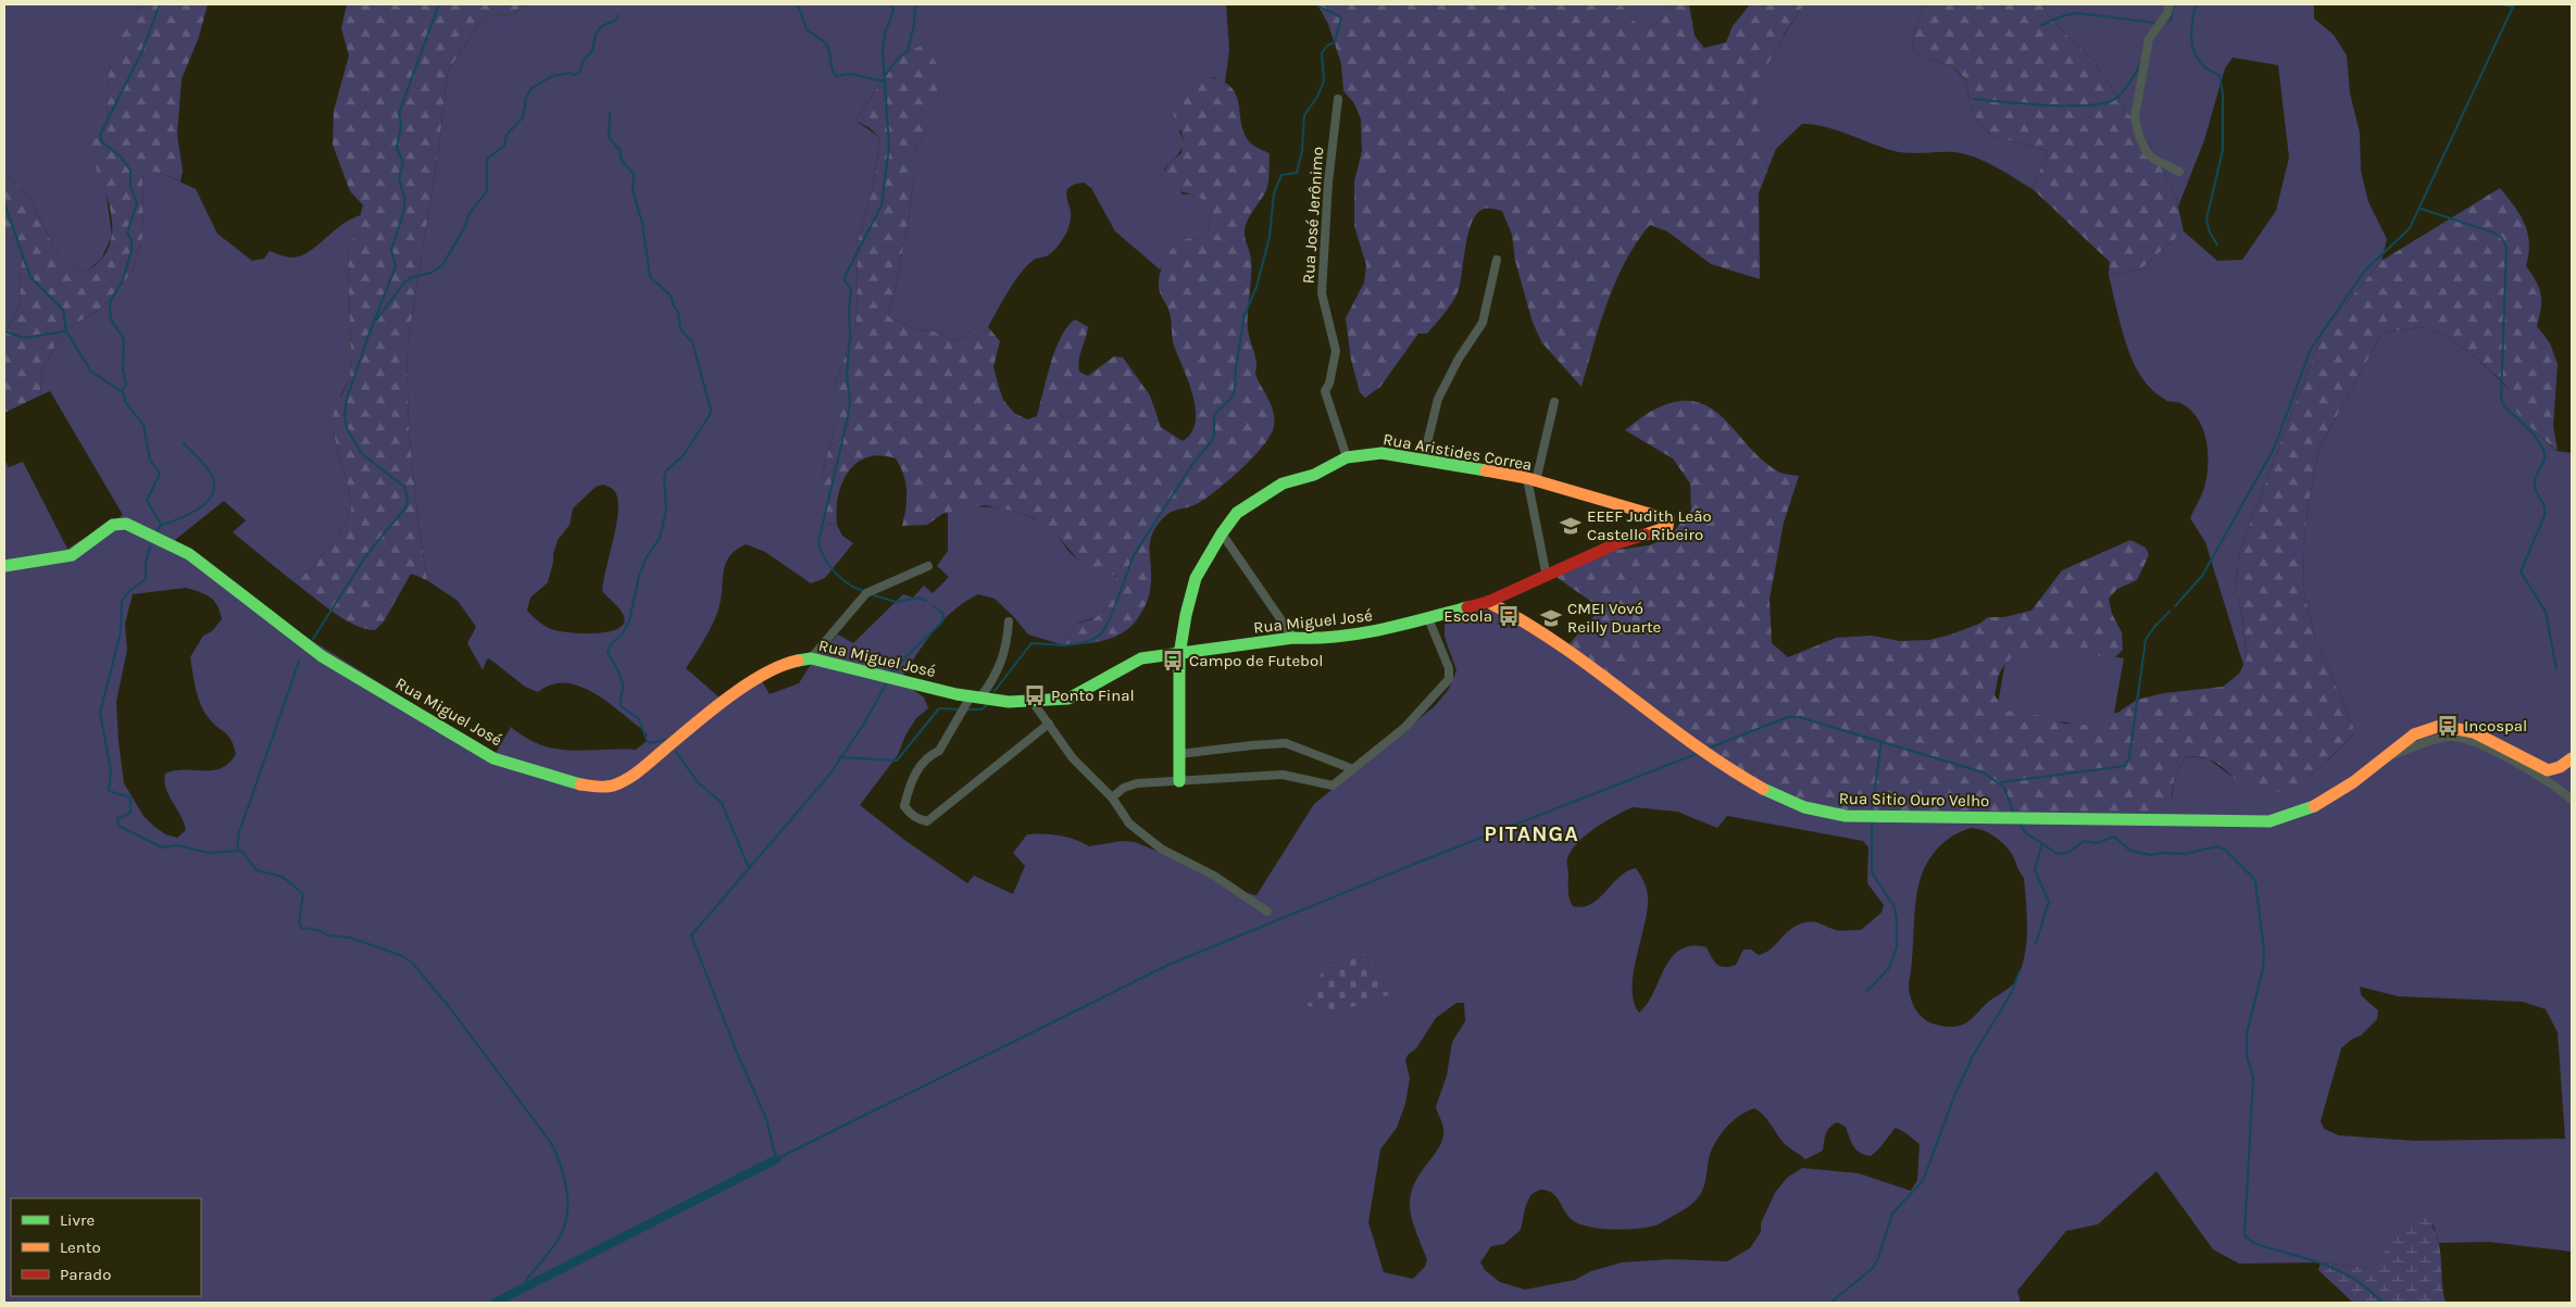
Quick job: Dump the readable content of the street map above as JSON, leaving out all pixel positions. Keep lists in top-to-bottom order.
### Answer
{
  "streets": {
    "street": [
      "Rua José Jerônimo",
      "Rua Aristides Correa",
      "Rua Miguel José",
      "Rua Sitio Ouro Velho"
    ]
  },
  "crossings": [
    ["Rua José Jerônimo", "Rua Aristides Correa"],
    ["Rua Aristides Correa", "Rua Miguel José"],
    ["Rua Miguel José", "Rua Sitio Ouro Velho"]
  ],
  "districts": ["PITANGA"],
  "places": {
    "school or university": ["EEEF Judith Leão Castello Ribeiro", "CMEI Vovó Reilly Duarte"],
    "bus stop": [
      "Escola",
      "Campo de Futebol",
      "Ponto Final",
      "Incospal"
    ]
  },
  "legend": ["Livre", "Lento", "Parado"]
}
